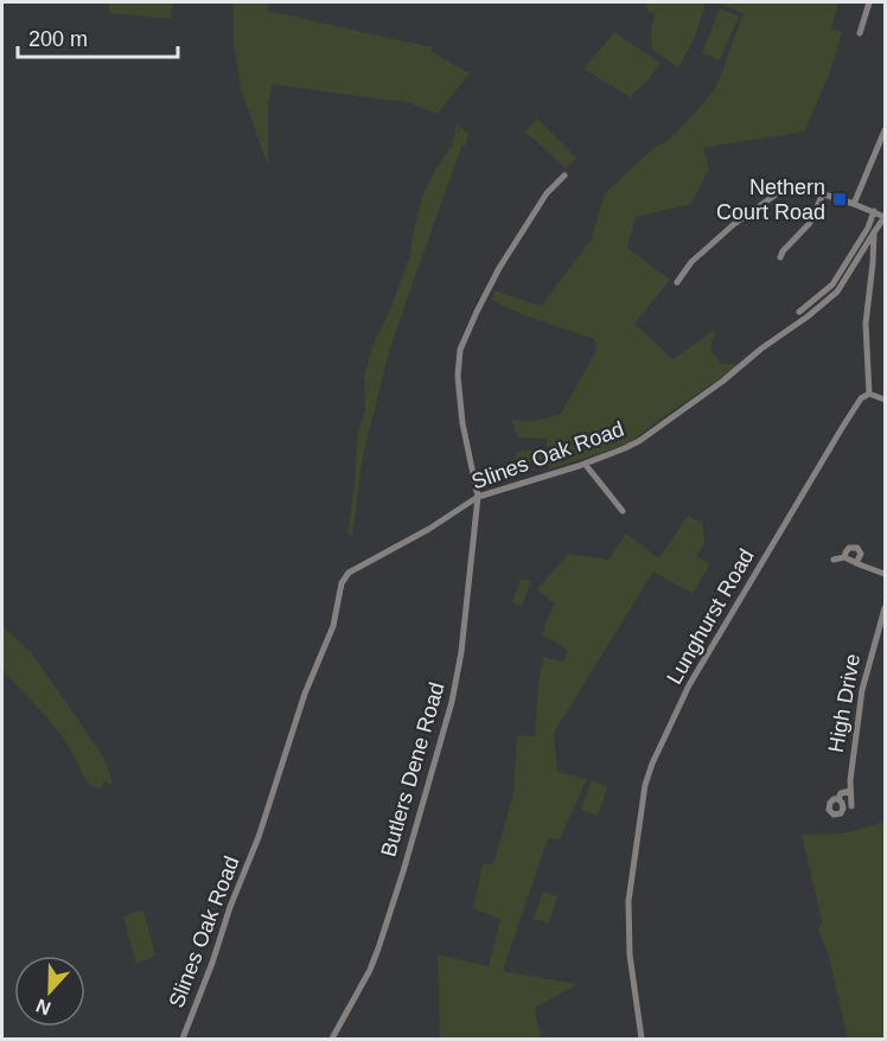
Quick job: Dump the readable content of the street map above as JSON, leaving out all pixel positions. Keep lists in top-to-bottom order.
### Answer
{
  "streets": {
    "street": [
      "Slines Oak Road",
      "Lunghurst Road",
      "High Drive",
      "Butlers Dene Road"
    ]
  },
  "crossings": [
    ["Slines Oak Road", "Butlers Dene Road"]
  ],
  "places": {
    "transit": ["Nethern Court Road"]
  },
  "scale_bar": "200 m",
  "north": "bottom"
}
